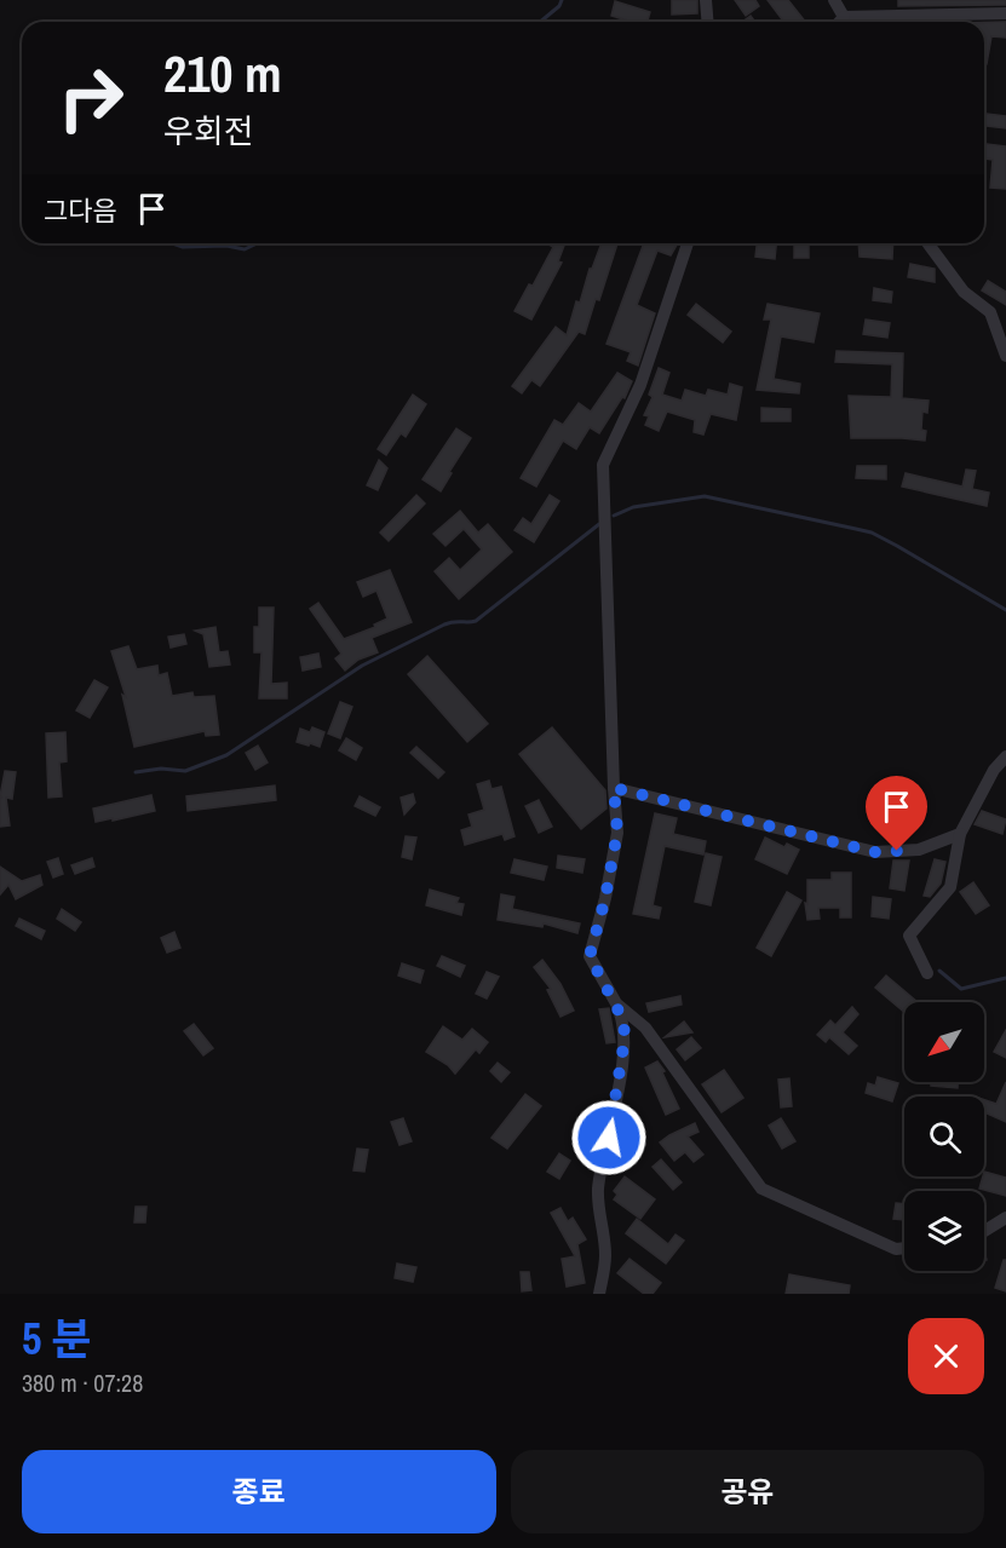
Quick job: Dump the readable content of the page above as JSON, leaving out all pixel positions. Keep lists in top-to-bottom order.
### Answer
{
  "north": "bottom left",
  "page": {
    "turn": ["210 m", "우회전"],
    "then": "그다음",
    "heading": ["5 분", "380 m · 07:28"],
    "buttons": ["종료", "공유"]
  }
}
